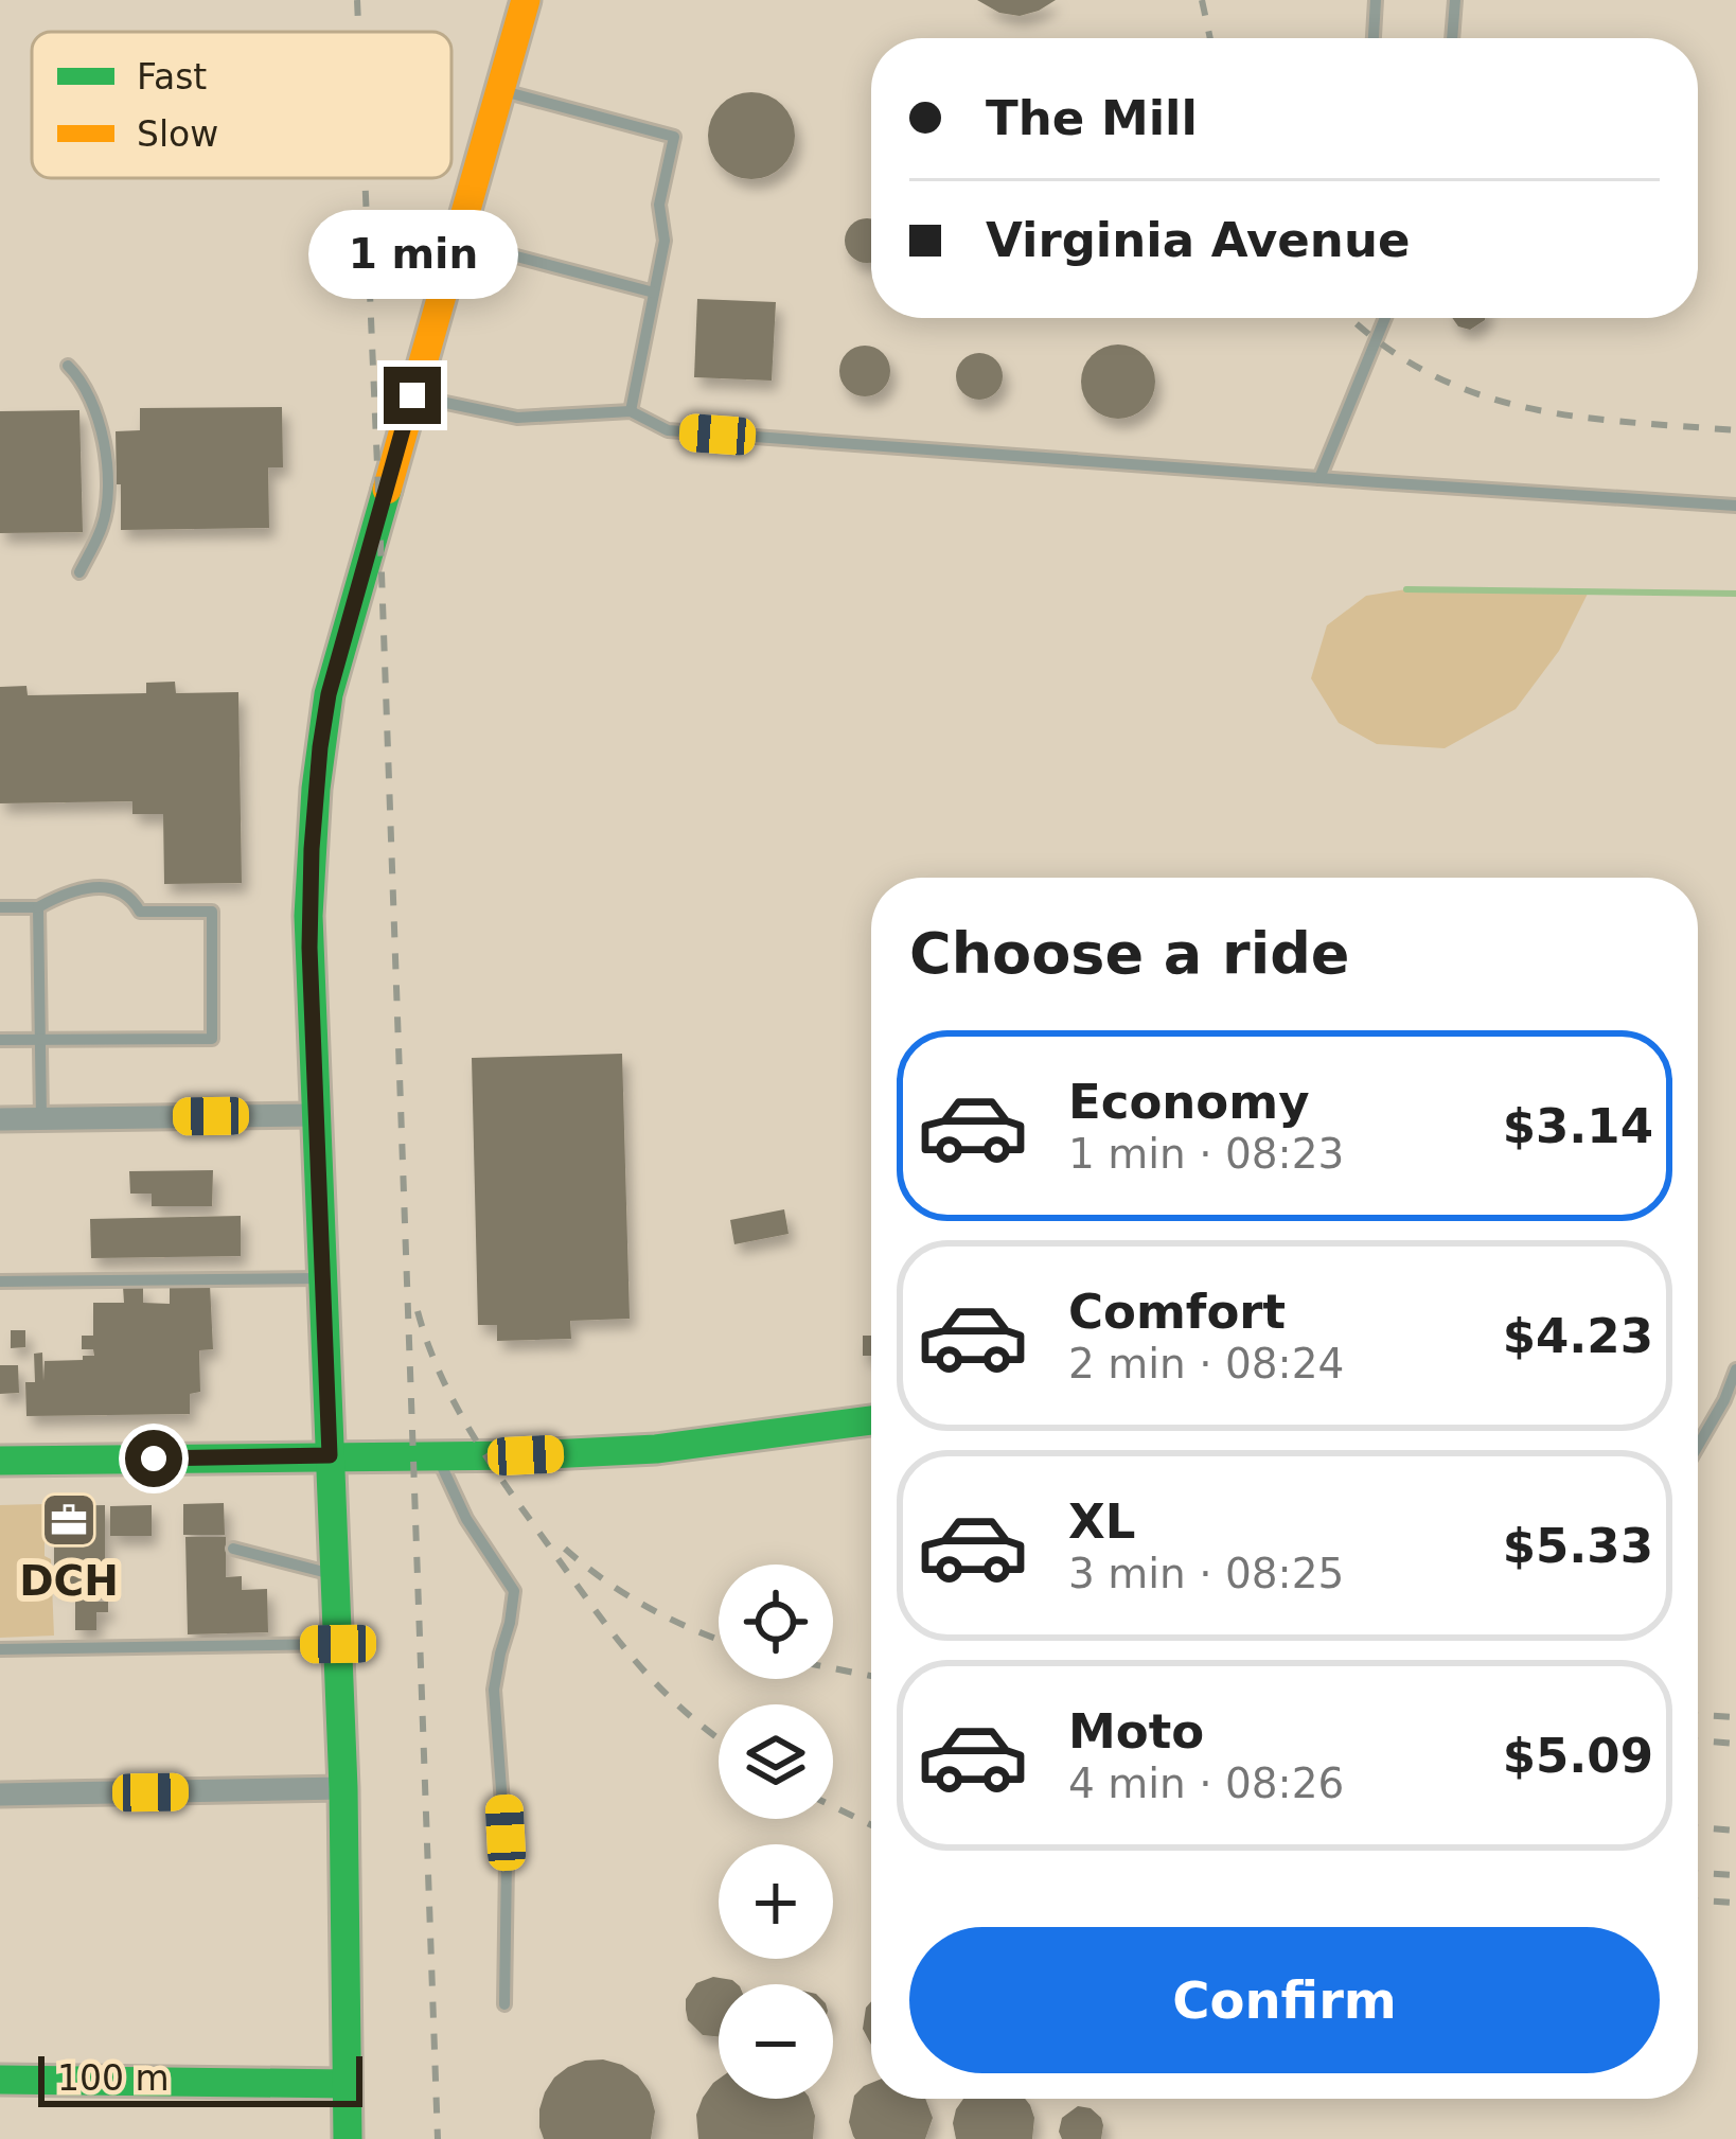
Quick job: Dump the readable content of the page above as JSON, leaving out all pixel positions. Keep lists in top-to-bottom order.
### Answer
{
  "places": {
    "office": ["DCH"]
  },
  "legend": ["Fast", "Slow"],
  "scale_bar": "100 m",
  "page": {
    "banner": ["The Mill", "Virginia Avenue"],
    "bubble": "1 min",
    "heading": "Choose a ride",
    "list": [
      {
        "name": "Economy",
        "note": "1 min · 08:23",
        "value": "$3.14"
      },
      {
        "name": "Comfort",
        "note": "2 min · 08:24",
        "value": "$4.23"
      },
      {
        "name": "XL",
        "note": "3 min · 08:25",
        "value": "$5.33"
      },
      {
        "name": "Moto",
        "note": "4 min · 08:26",
        "value": "$5.09"
      }
    ],
    "map_buttons": ["+", "−"],
    "buttons": "Confirm",
    "scale": "100 m"
  }
}
